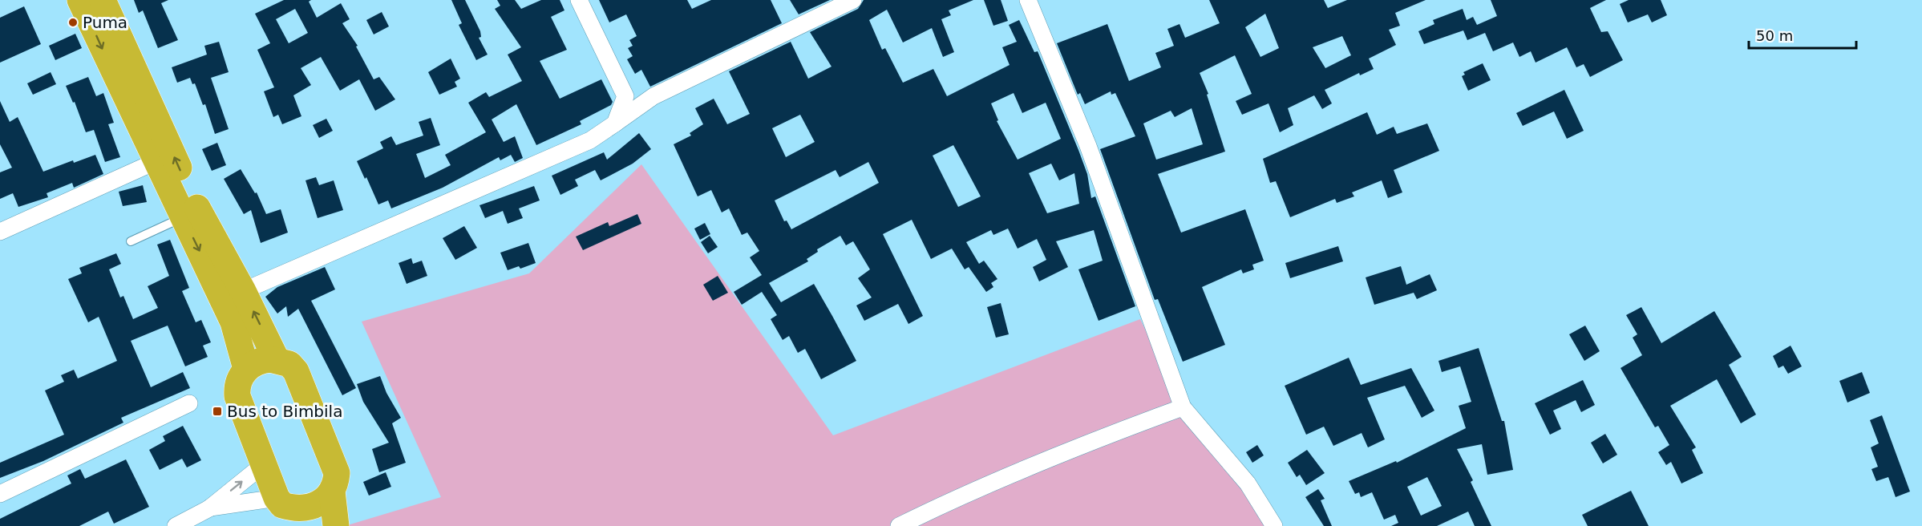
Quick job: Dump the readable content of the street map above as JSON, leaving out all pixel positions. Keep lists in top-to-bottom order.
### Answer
{
  "places": {
    "other": ["Puma"],
    "transit": ["Bus to Bimbila"]
  },
  "scale_bar": "50 m"
}
